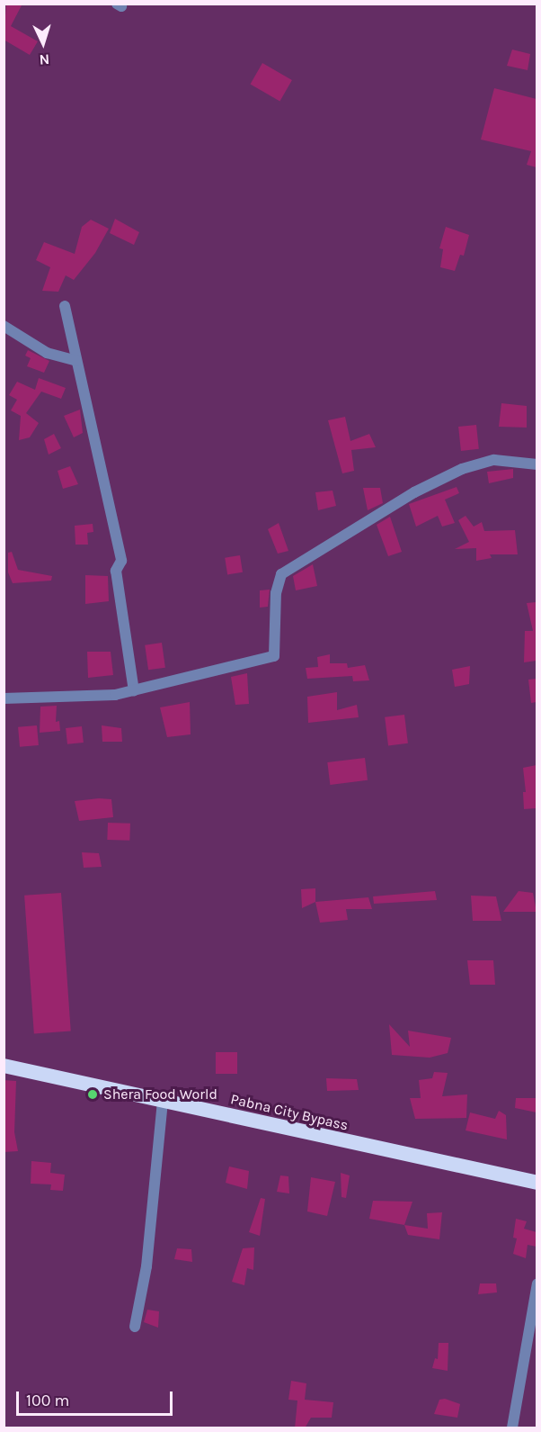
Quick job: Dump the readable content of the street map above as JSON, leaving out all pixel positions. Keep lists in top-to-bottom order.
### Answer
{
  "streets": {
    "highway": ["Pabna City Bypass"]
  },
  "places": ["Shera Food World"],
  "scale_bar": "100 m",
  "north": "bottom"
}
